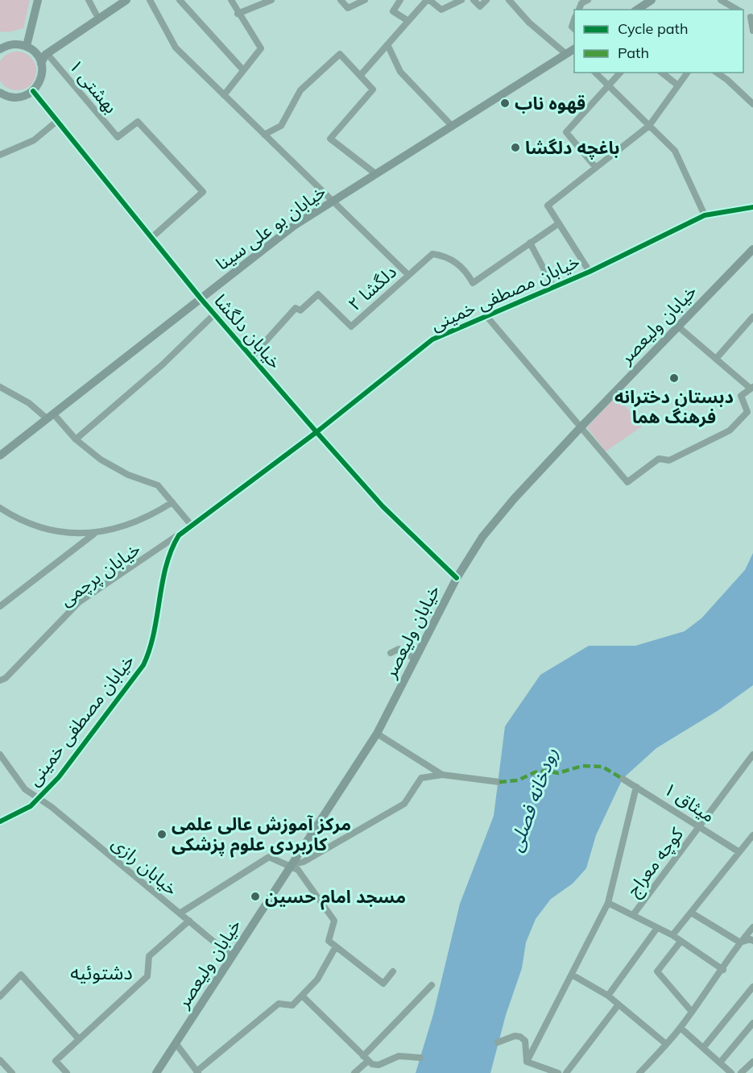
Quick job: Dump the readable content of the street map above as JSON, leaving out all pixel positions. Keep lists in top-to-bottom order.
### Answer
{
  "streets": {
    "main road": ["خیابان بو علی سینا", "خیابان ولیعصر"],
    "street": [
      "بهشتی ۱",
      "دلگشا ۲",
      "خیابان مصطفی خمینی",
      "خیابان دلگشا",
      "خیابان پرچمی",
      "میثاق ۱",
      "کوچه معراج",
      "خیابان رازی"
    ]
  },
  "crossings": [
    ["بهشتی ۱", "خیابان دلگشا"],
    ["خیابان بو علی سینا", "خیابان دلگشا"],
    ["دلگشا ۲", "خیابان دلگشا"],
    ["خیابان مصطفی خمینی", "خیابان دلگشا"],
    ["خیابان مصطفی خمینی", "خیابان پرچمی"],
    ["خیابان مصطفی خمینی", "خیابان رازی"],
    ["خیابان ولیعصر", "خیابان دلگشا"],
    ["خیابان ولیعصر", "خیابان رازی"],
    ["میثاق ۱", "کوچه معراج"]
  ],
  "districts": ["دشتوئیه"],
  "water": ["رودخانه فصلی"],
  "places": [
    "قهوه ناب",
    "باغچه دلگشا",
    "دبستان دخترانه فرهنگ هما",
    "مرکز آموزش عالی علمی کاربردی علوم پزشکی",
    "مسجد امام حسین"
  ],
  "legend": ["Cycle path", "Path"]
}
